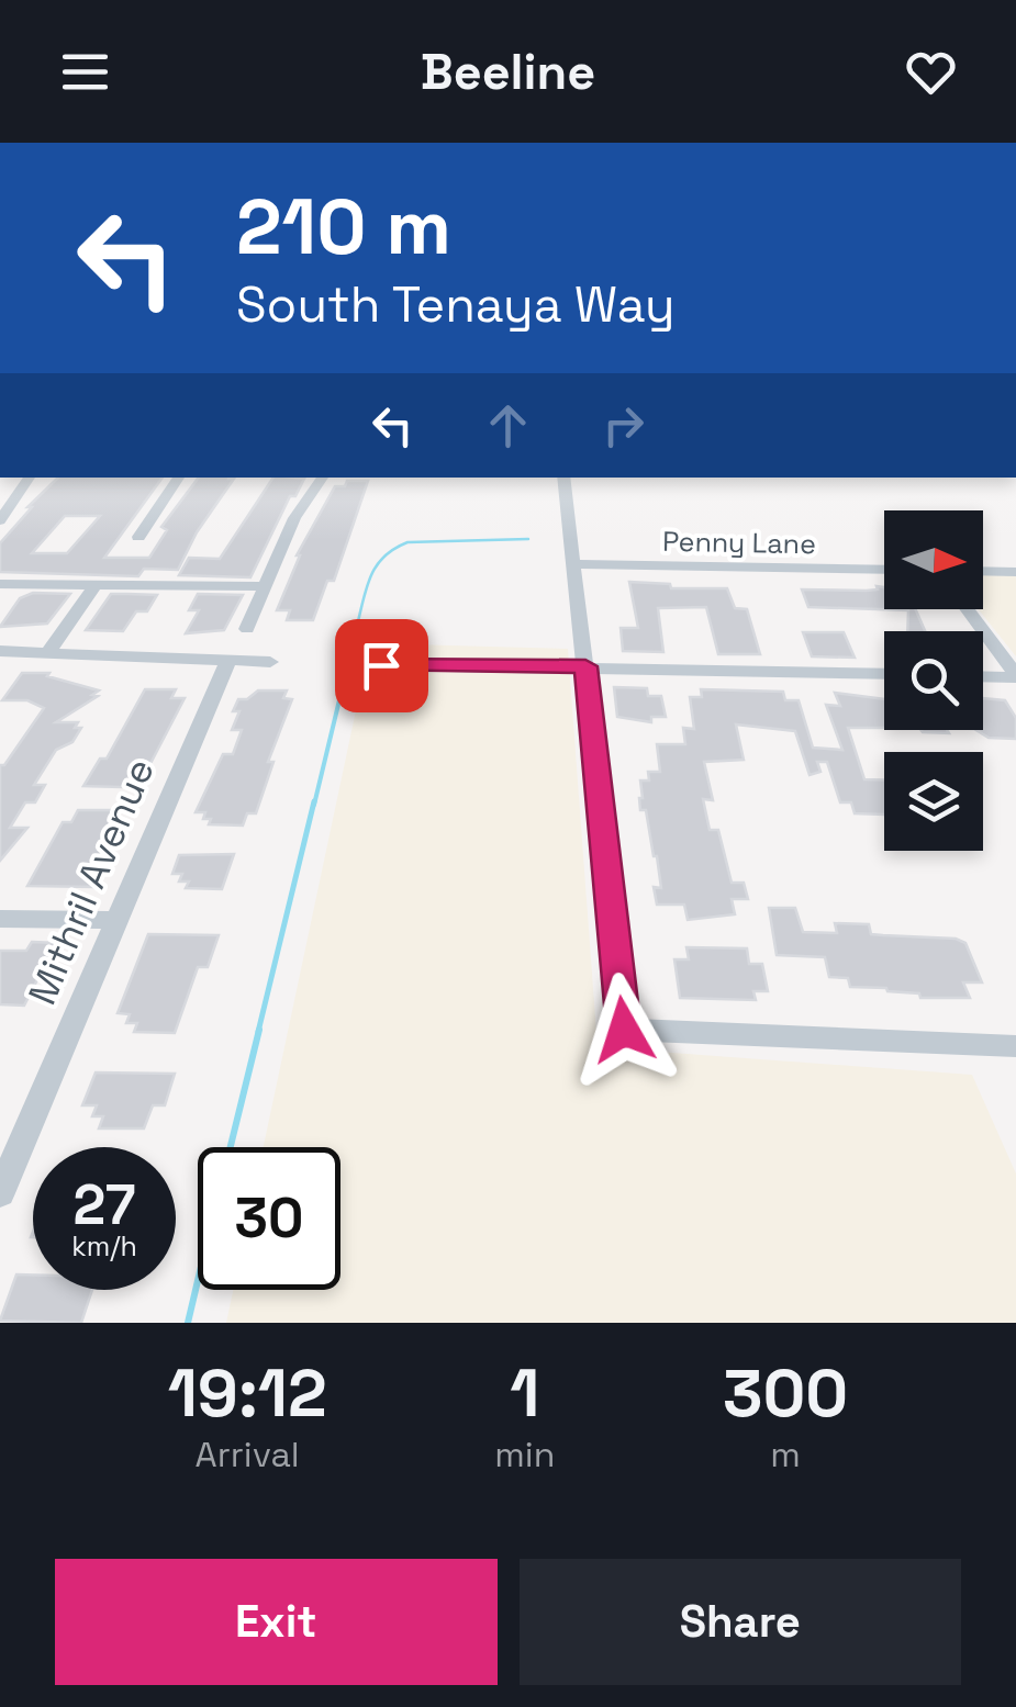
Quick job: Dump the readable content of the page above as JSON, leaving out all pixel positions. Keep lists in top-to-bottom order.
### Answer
{
  "streets": {
    "street": ["Penny Lane", "Mithril Avenue"]
  },
  "north": "right",
  "page": {
    "header": "Beeline",
    "turn": ["210 m", "South Tenaya Way"],
    "speed": "27 km/h",
    "limit": "30",
    "eta": [
      "19:12",
      "Arrival",
      "1",
      "min",
      "300",
      "m"
    ],
    "buttons": ["Exit", "Share"]
  }
}
